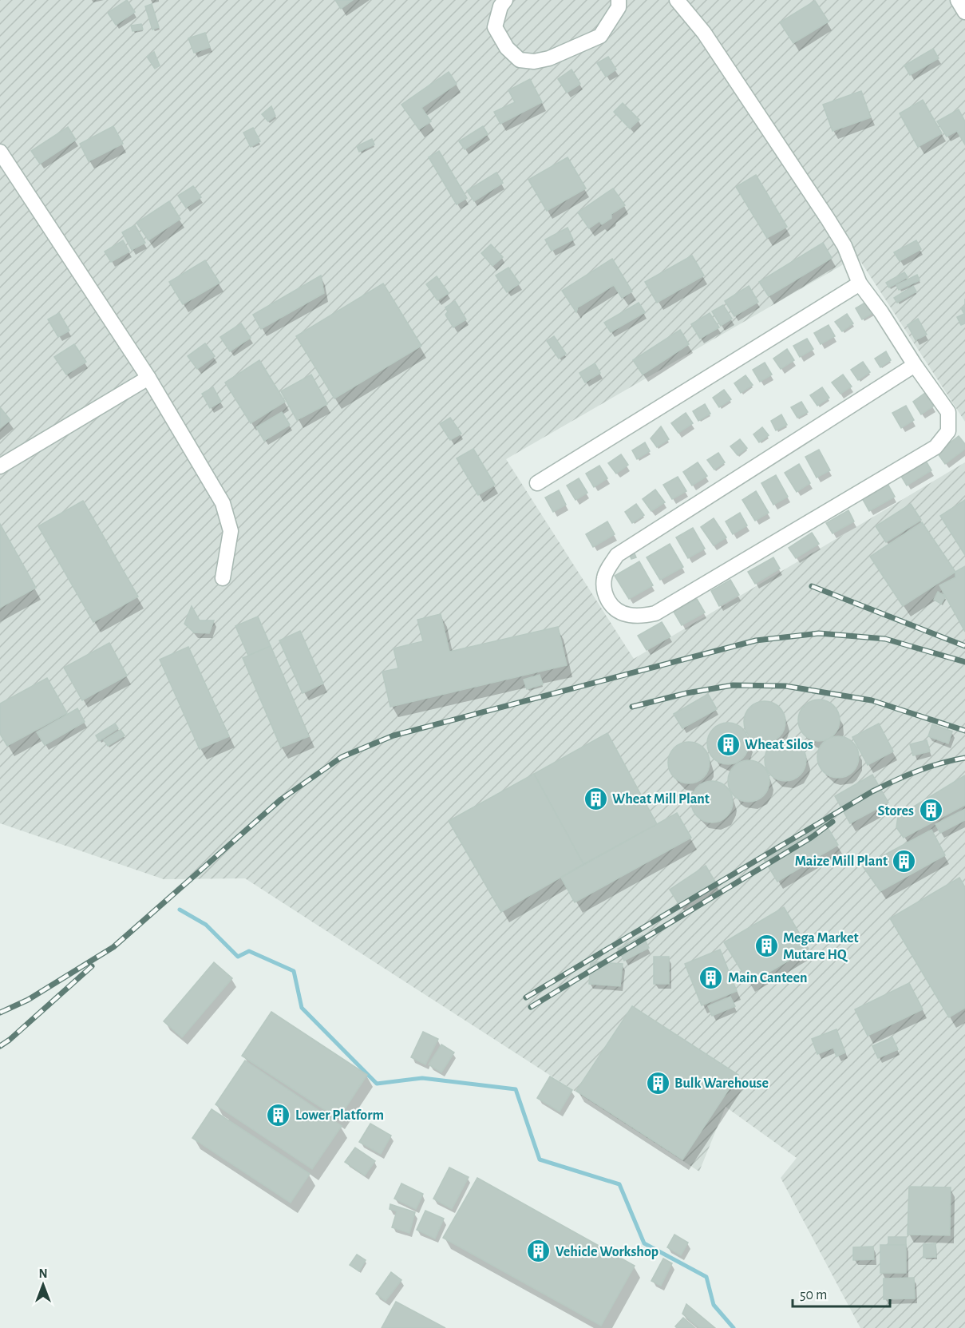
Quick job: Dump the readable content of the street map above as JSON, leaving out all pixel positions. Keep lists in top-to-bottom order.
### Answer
{
  "places": {
    "building": [
      "Wheat Silos",
      "Wheat Mill Plant",
      "Stores",
      "Maize Mill Plant",
      "Mega Market Mutare HQ",
      "Main Canteen",
      "Bulk Warehouse",
      "Lower Platform",
      "Vehicle Workshop"
    ]
  },
  "scale_bar": "50 m",
  "north": "top"
}
